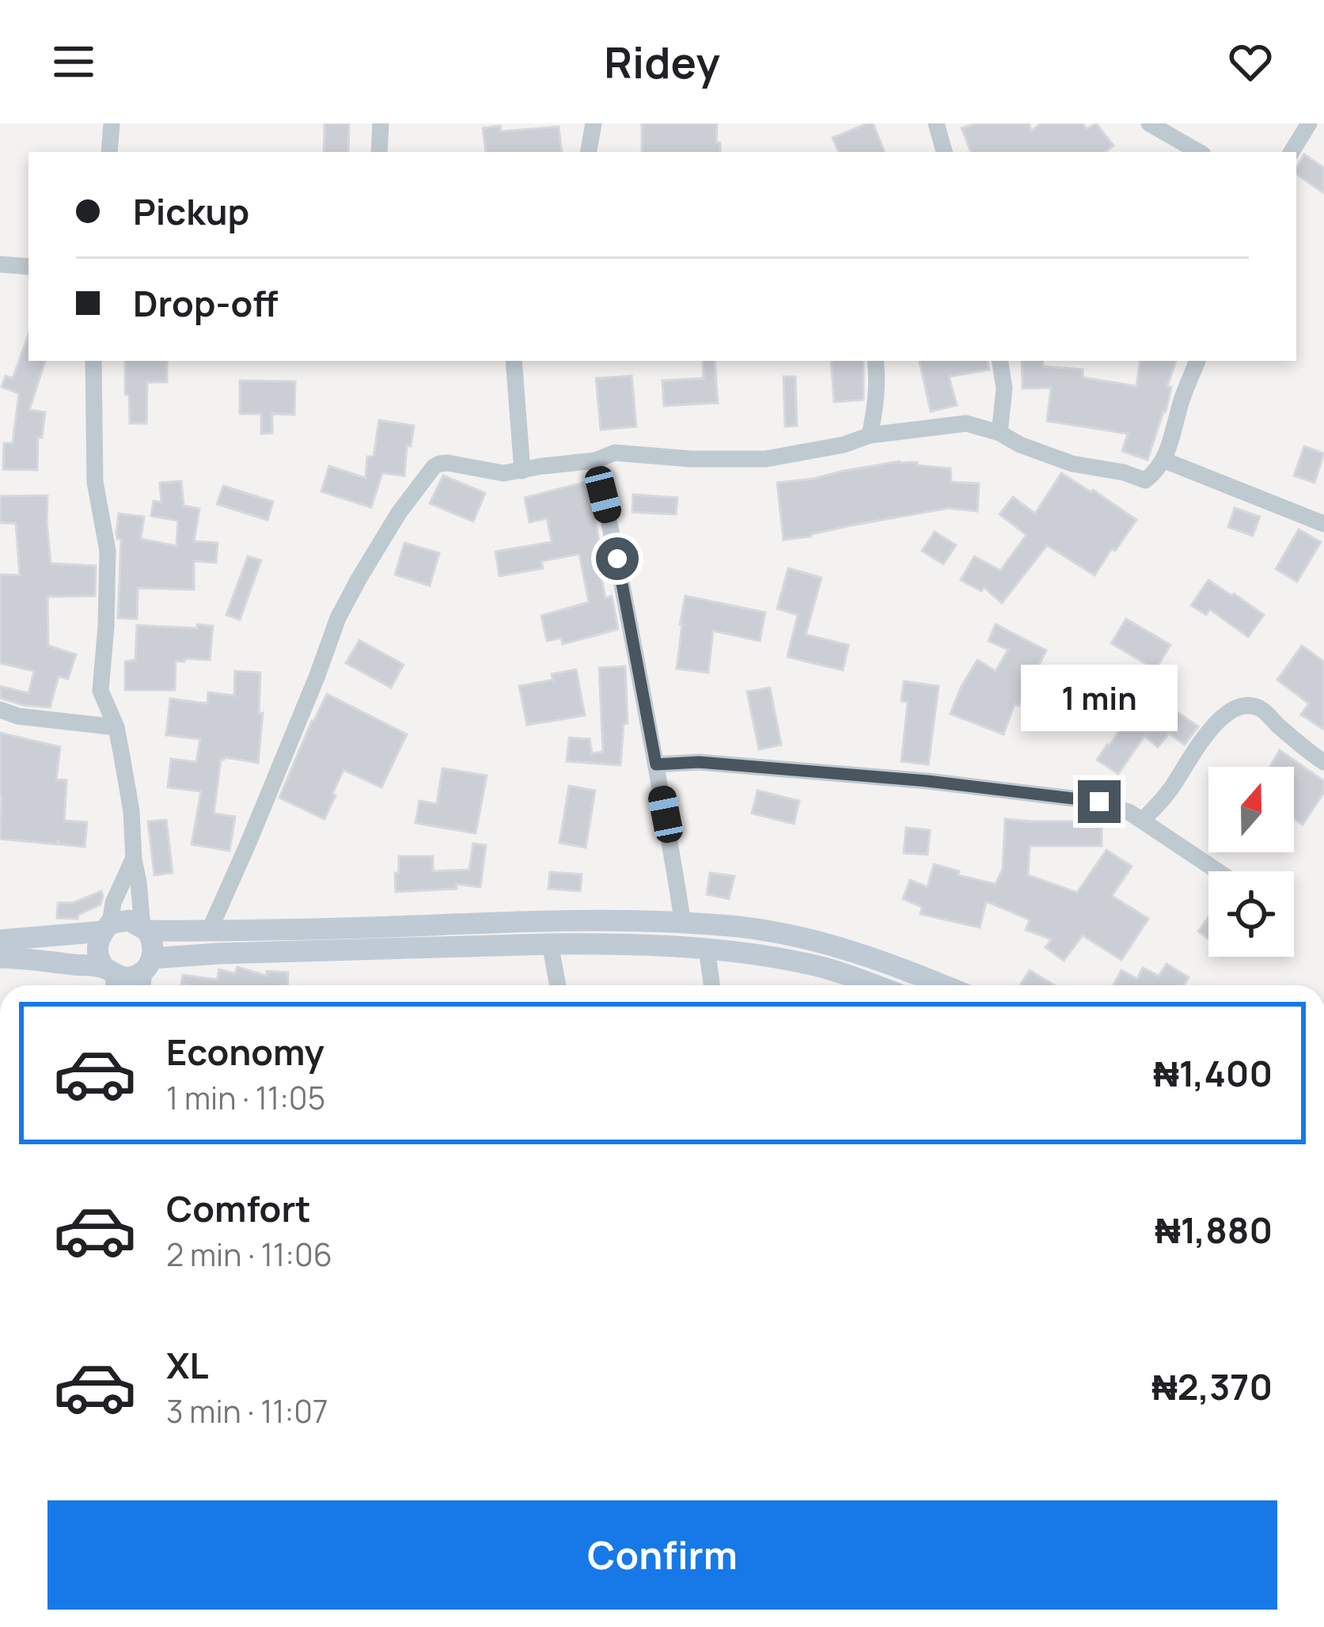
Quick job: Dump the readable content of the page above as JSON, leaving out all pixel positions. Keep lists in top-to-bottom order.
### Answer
{
  "north": "top",
  "page": {
    "header": "Ridey",
    "banner": ["Pickup", "Drop-off"],
    "bubble": "1 min",
    "list": [
      {
        "name": "Economy",
        "note": "1 min · 11:05",
        "value": "₦1,400"
      },
      {
        "name": "Comfort",
        "note": "2 min · 11:06",
        "value": "₦1,880"
      },
      {
        "name": "XL",
        "note": "3 min · 11:07",
        "value": "₦2,370"
      }
    ],
    "buttons": "Confirm"
  }
}
